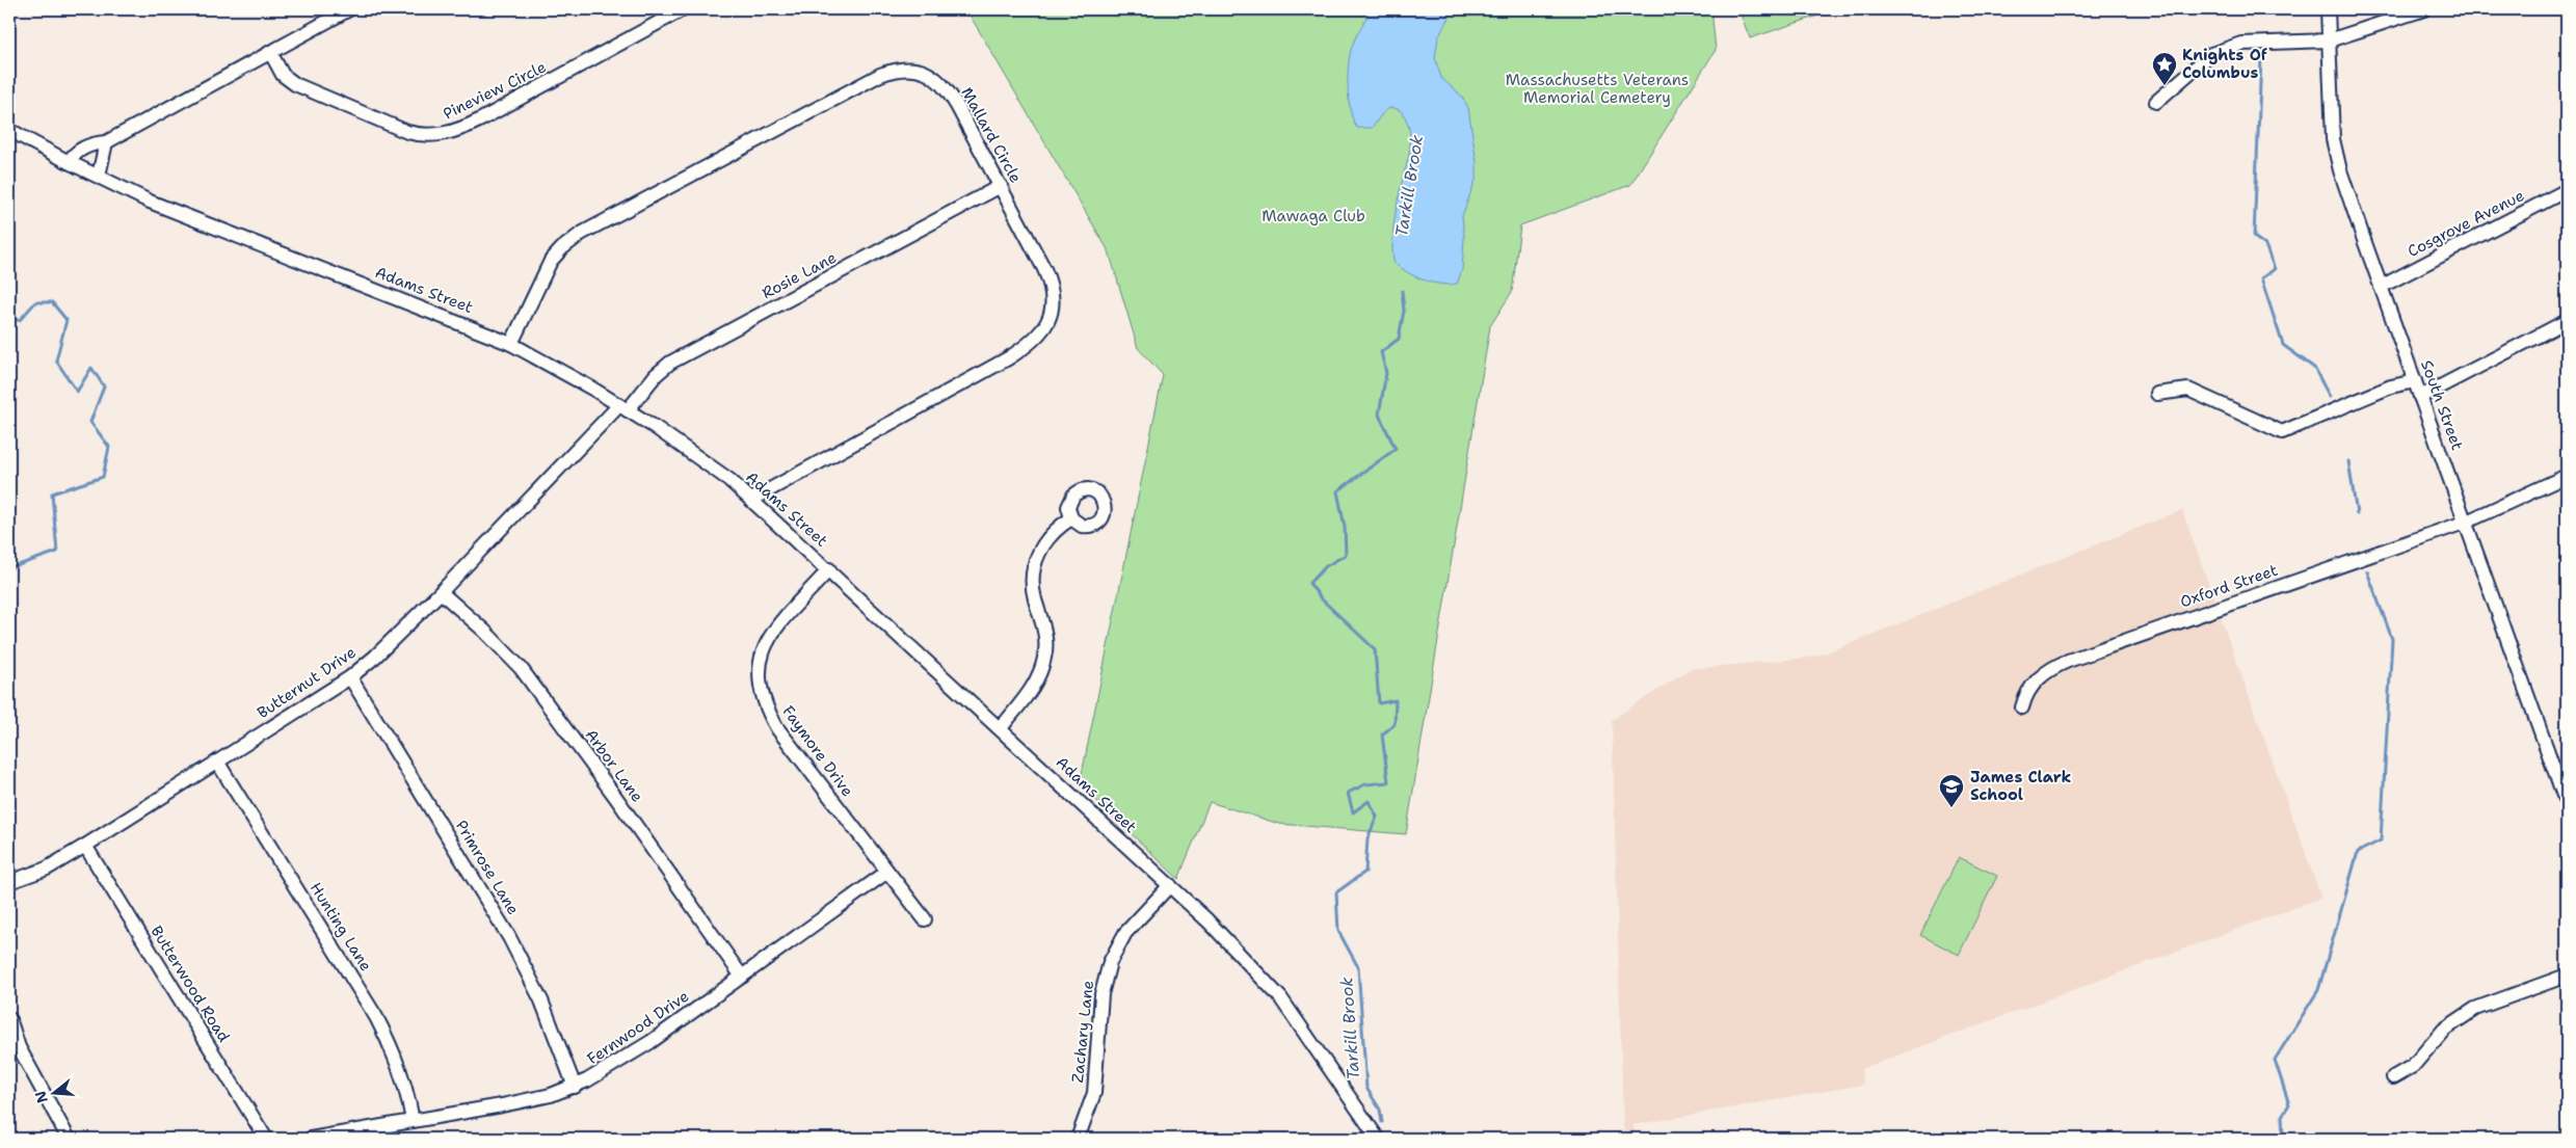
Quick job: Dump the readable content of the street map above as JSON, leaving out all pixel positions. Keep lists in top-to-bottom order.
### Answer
{
  "streets": {
    "street": [
      "Pineview Circle",
      "Mallard Circle",
      "Cosgrove Avenue",
      "Rosie Lane",
      "Adams Street",
      "South Street",
      "Oxford Street",
      "Butternut Drive",
      "Faymore Drive",
      "Arbor Lane",
      "Primrose Lane",
      "Hunting Lane",
      "Butterwood Road",
      "Fernwood Drive",
      "Zachary Lane"
    ]
  },
  "crossings": [
    ["Mallard Circle", "Rosie Lane"],
    ["Mallard Circle", "Adams Street"],
    ["Cosgrove Avenue", "South Street"],
    ["Rosie Lane", "Adams Street"],
    ["Rosie Lane", "Butternut Drive"],
    ["Adams Street", "Butternut Drive"],
    ["Adams Street", "Faymore Drive"],
    ["Adams Street", "Zachary Lane"],
    ["South Street", "Oxford Street"],
    ["Butternut Drive", "Arbor Lane"],
    ["Butternut Drive", "Primrose Lane"],
    ["Butternut Drive", "Hunting Lane"],
    ["Butternut Drive", "Butterwood Road"],
    ["Faymore Drive", "Fernwood Drive"],
    ["Arbor Lane", "Fernwood Drive"],
    ["Primrose Lane", "Fernwood Drive"],
    ["Hunting Lane", "Fernwood Drive"]
  ],
  "water": ["Tarkill Brook"],
  "parks": ["Massachusetts Veterans Memorial Cemetery", "Mawaga Club"],
  "places": {
    "place": ["Knights Of Columbus"],
    "school or university": ["James Clark School"]
  },
  "north": "left"
}
